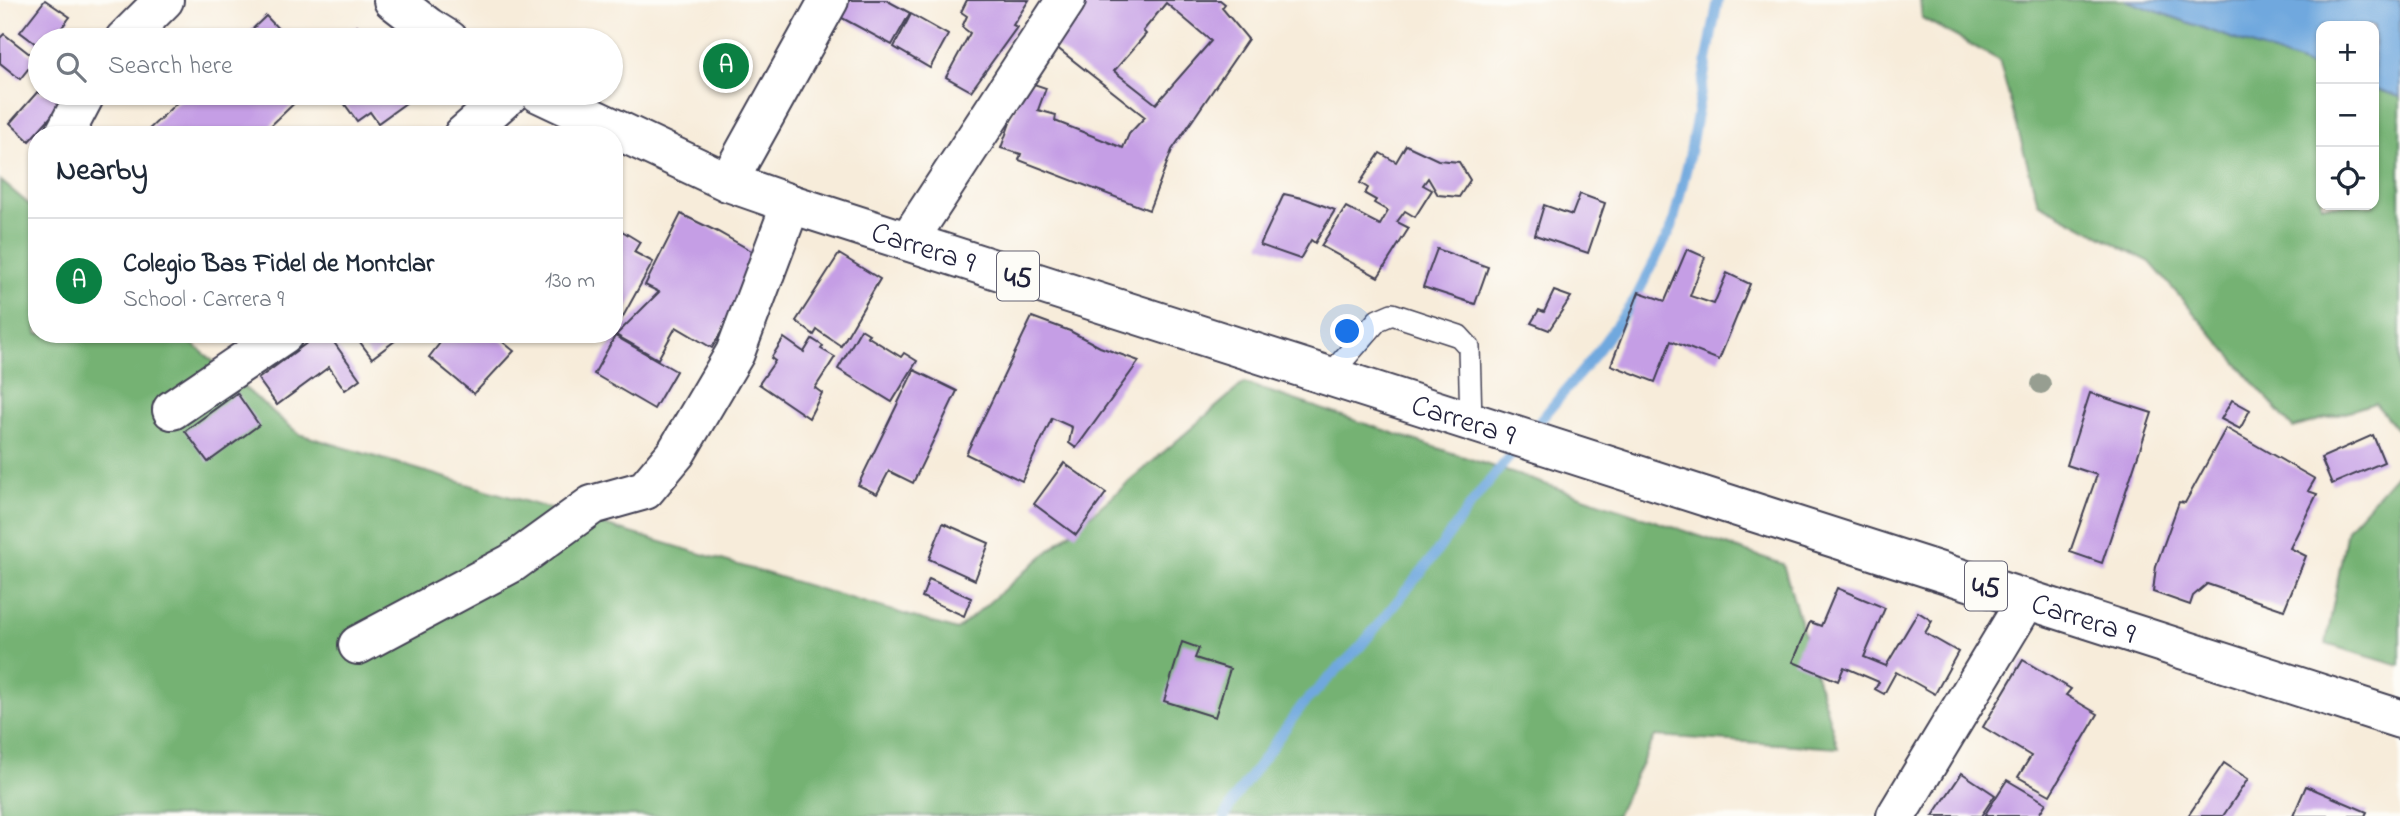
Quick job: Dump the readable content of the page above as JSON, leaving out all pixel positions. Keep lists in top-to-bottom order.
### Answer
{
  "streets": {
    "main road": ["Carrera 9", "45"]
  },
  "page": {
    "map_buttons": ["+", "−"],
    "search": "Search here",
    "pins": "A",
    "heading": "Nearby",
    "list": [
      {
        "mark": "A",
        "name": "Colegio Bas Fidel de Montclar",
        "note": "School · Carrera 9",
        "value": "130 m"
      }
    ]
  }
}
